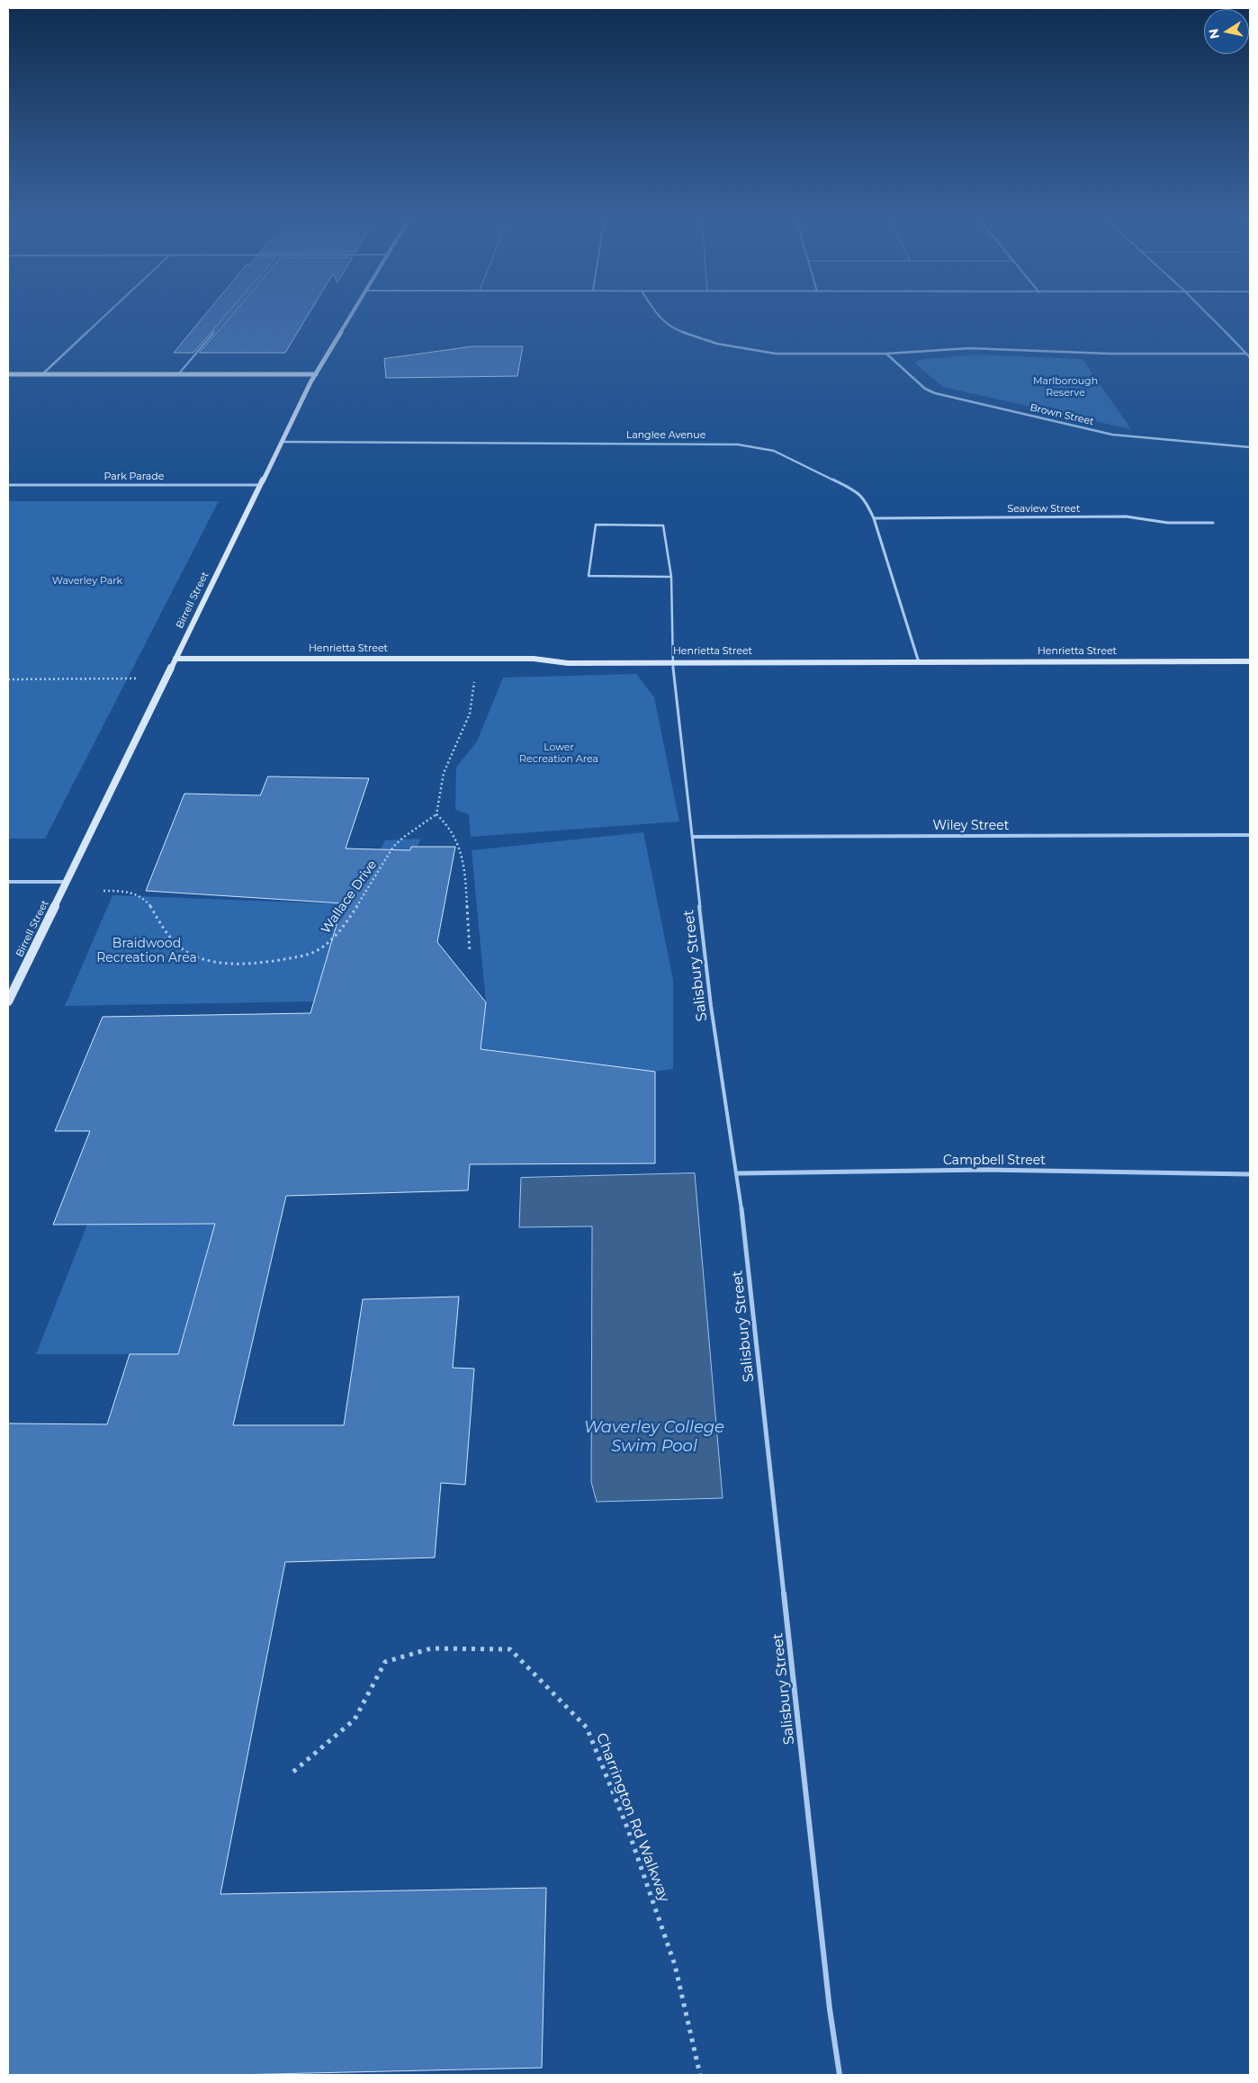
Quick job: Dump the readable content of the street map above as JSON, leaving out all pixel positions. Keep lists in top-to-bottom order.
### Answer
{
  "streets": {
    "main road": ["Birrell Street", "Henrietta Street"],
    "street": [
      "Brown Street",
      "Langlee Avenue",
      "Park Parade",
      "Seaview Street",
      "Wiley Street",
      "Campbell Street"
    ],
    "lane": ["Salisbury Street"],
    "path": ["Wallace Drive", "Charrington Rd Walkway"]
  },
  "crossings": [
    ["Langlee Avenue", "Seaview Street"],
    ["Langlee Avenue", "Birrell Street"],
    ["Langlee Avenue", "Henrietta Street"],
    ["Park Parade", "Birrell Street"],
    ["Birrell Street", "Henrietta Street"],
    ["Henrietta Street", "Salisbury Street"],
    ["Wiley Street", "Salisbury Street"],
    ["Salisbury Street", "Campbell Street"]
  ],
  "water": ["Waverley College Swim Pool"],
  "parks": [
    "Marlborough Reserve",
    "Waverley Park",
    "Lower Recreation Area",
    "Braidwood Recreation Area"
  ],
  "north": "left"
}
